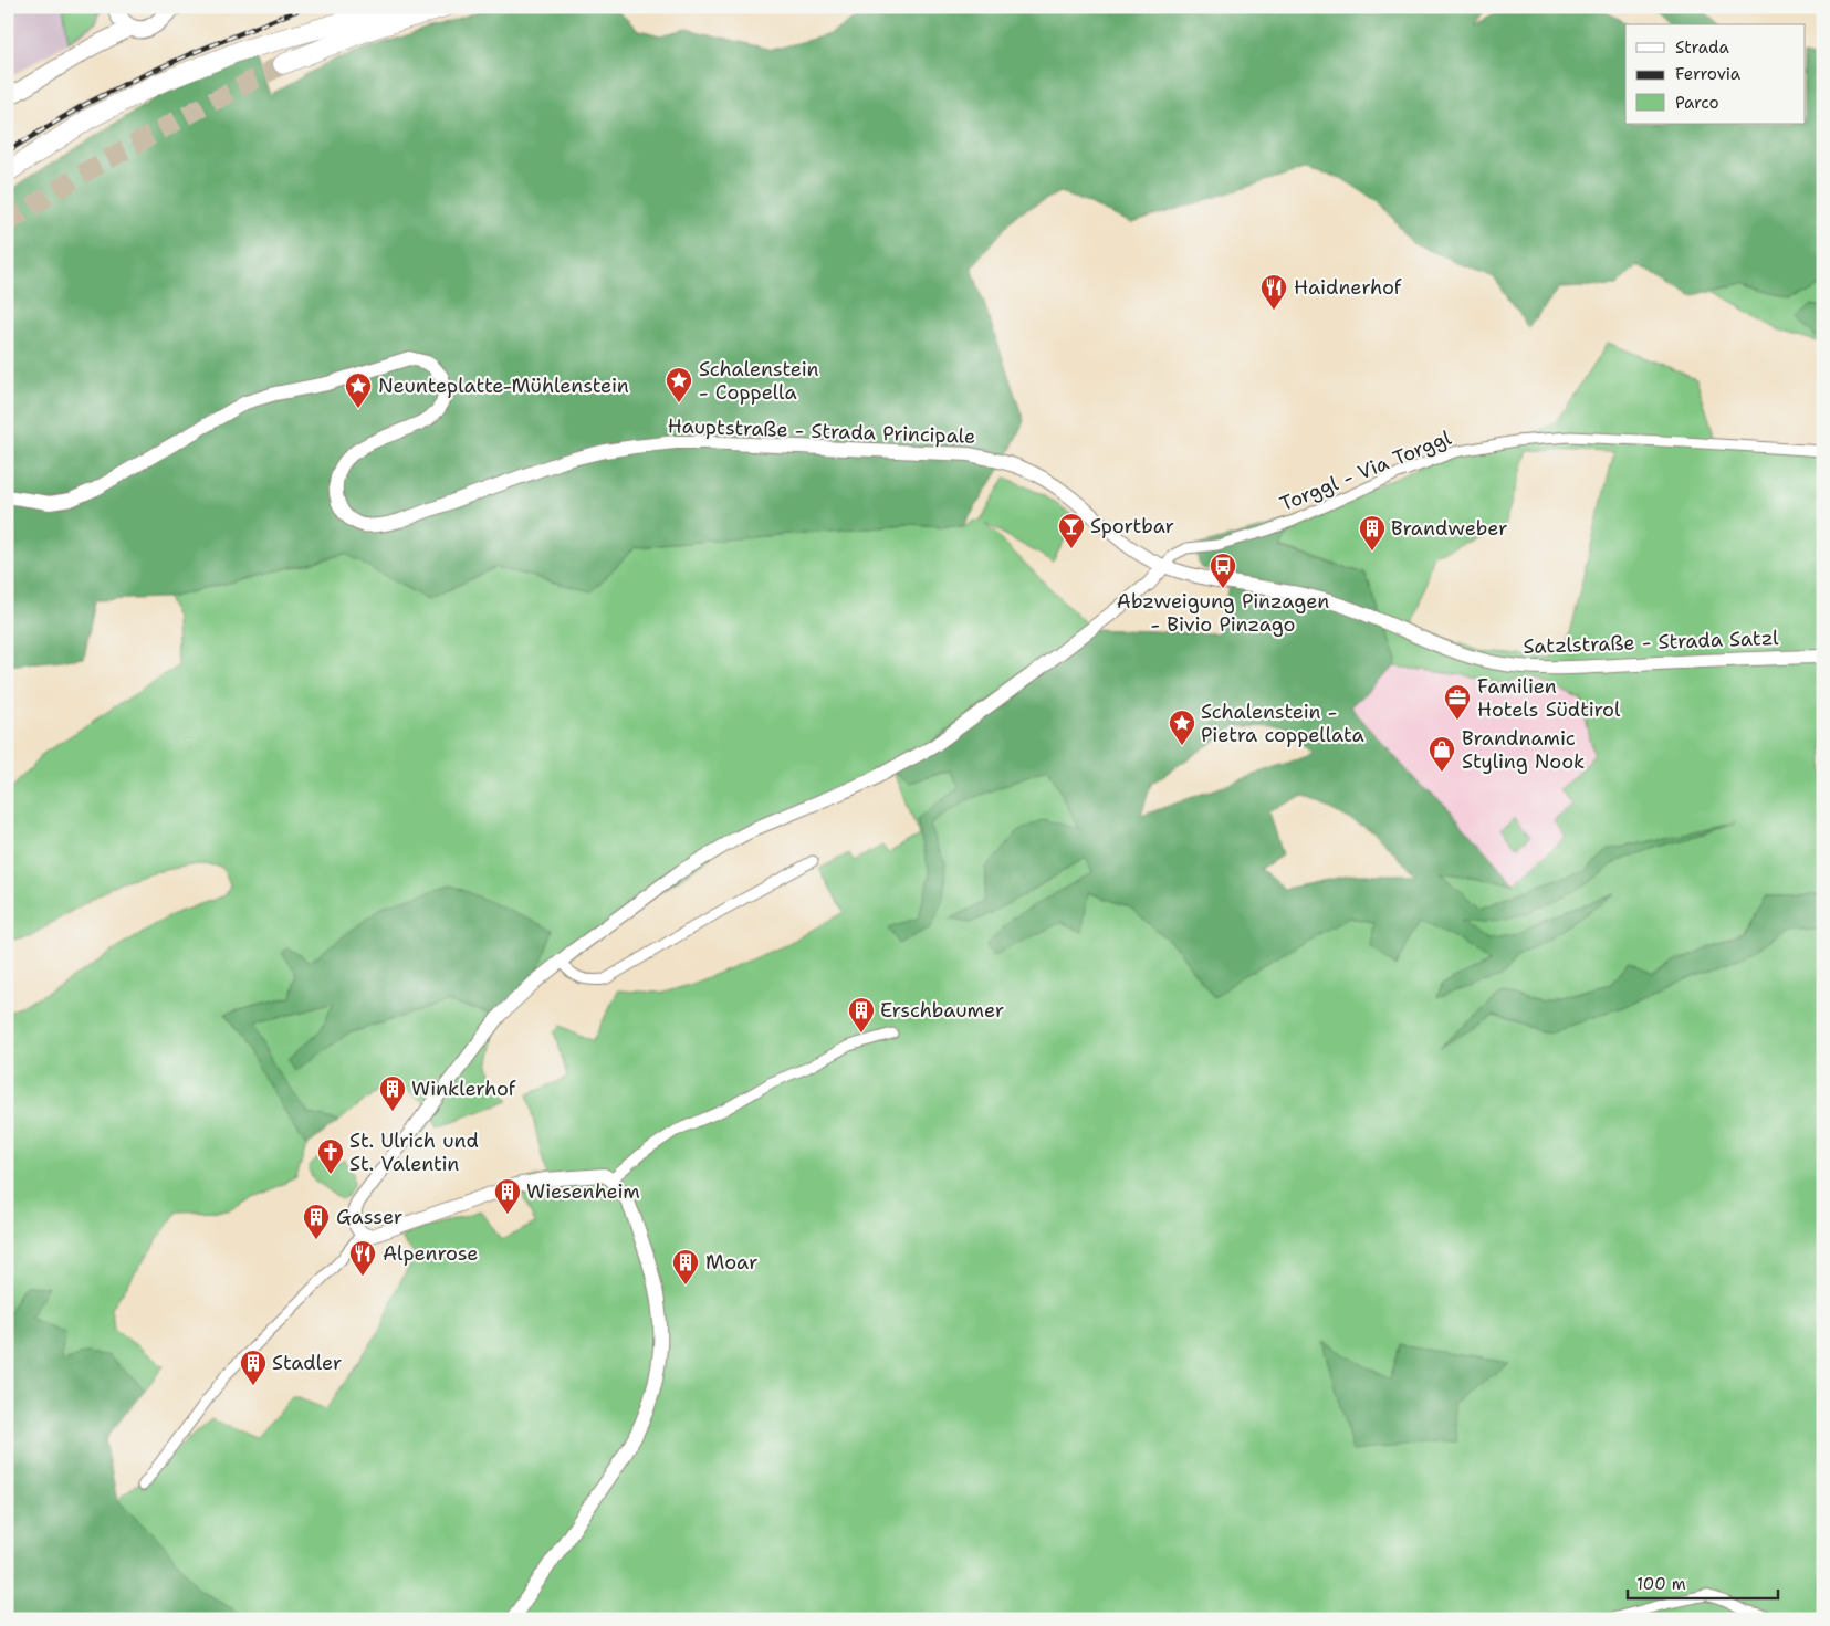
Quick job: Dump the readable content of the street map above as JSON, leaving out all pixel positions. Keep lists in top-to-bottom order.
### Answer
{
  "streets": {
    "street": ["Hauptstraße - Strada Principale", "Torggl - Via Torggl", "Satzlstraße - Strada Satzl"]
  },
  "crossings": [
    ["Hauptstraße - Strada Principale", "Torggl - Via Torggl"],
    ["Hauptstraße - Strada Principale", "Satzlstraße - Strada Satzl"],
    ["Torggl - Via Torggl", "Satzlstraße - Strada Satzl"]
  ],
  "places": {
    "restaurant": ["Haidnerhof", "Alpenrose"],
    "place": ["Schalenstein - Coppella", "Neunteplatte-Mühlenstein", "Schalenstein - Pietra coppellata"],
    "bar": ["Sportbar"],
    "building": [
      "Brandweber",
      "Erschbaumer",
      "Winklerhof",
      "Wiesenheim",
      "Gasser",
      "Moar",
      "Stadler"
    ],
    "bus stop": ["Abzweigung Pinzagen - Bivio Pinzago"],
    "office": ["Familien Hotels Südtirol"],
    "shop": ["Brandnamic Styling Nook"],
    "church": ["St. Ulrich und St. Valentin"]
  },
  "legend": ["Strada", "Ferrovia", "Parco"],
  "scale_bar": "100 m"
}
